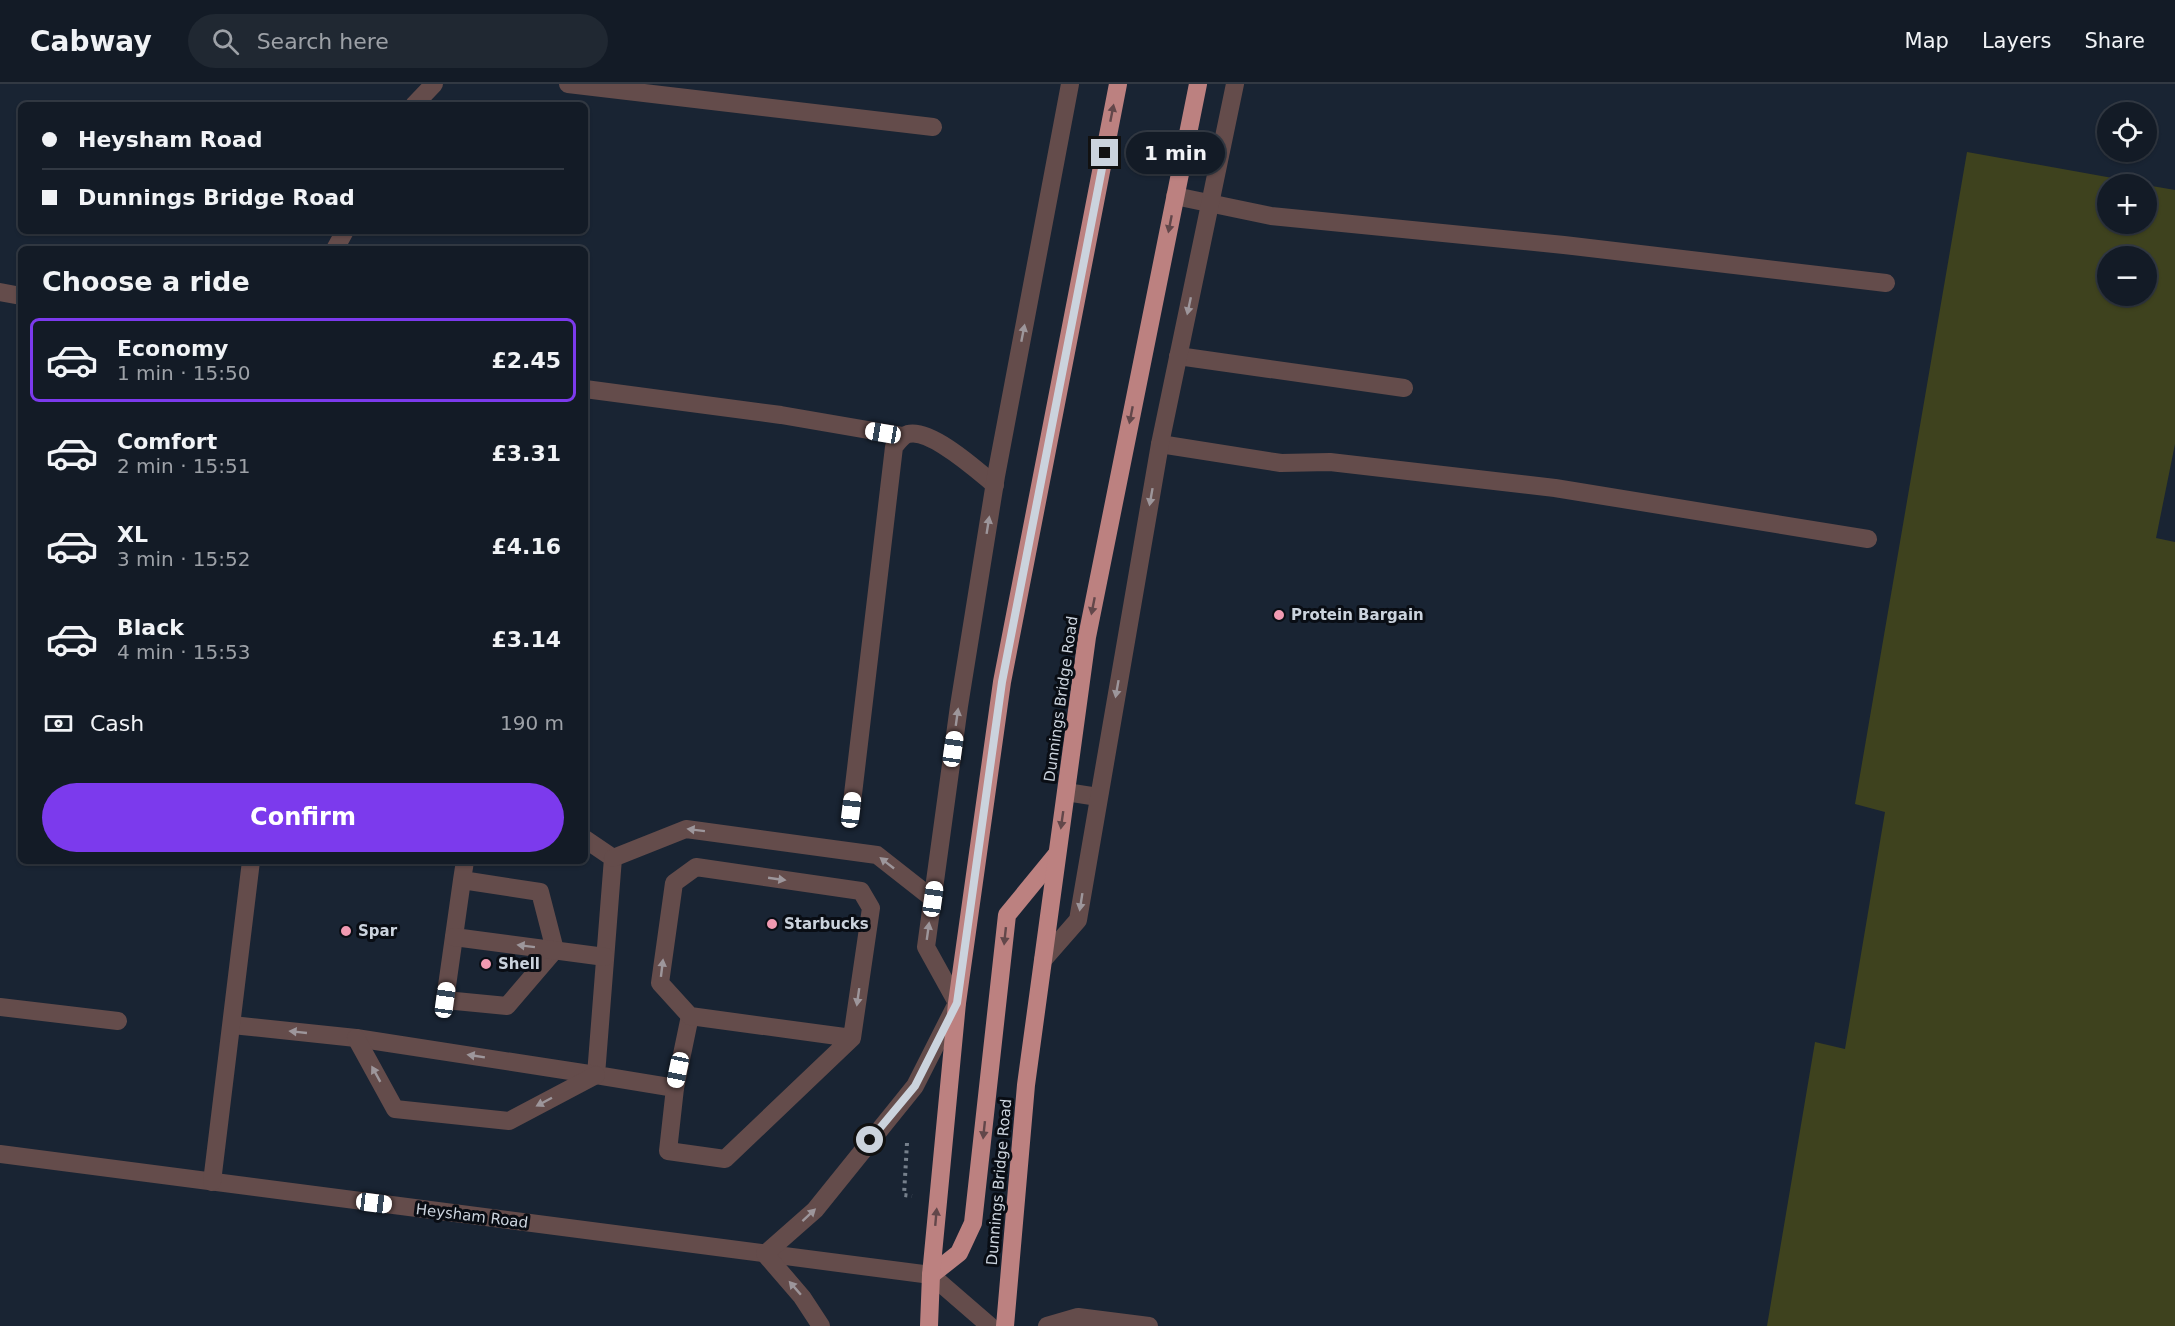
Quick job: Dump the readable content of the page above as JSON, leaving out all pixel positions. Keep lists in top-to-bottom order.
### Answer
{
  "streets": {
    "highway": ["Dunnings Bridge Road"],
    "street": ["Heysham Road"]
  },
  "places": [
    "Protein Bargain",
    "Starbucks",
    "Spar",
    "Shell"
  ],
  "page": {
    "header": "Cabway",
    "search": "Search here",
    "nav": ["Map", "Layers", "Share"],
    "map_buttons": ["+", "−"],
    "banner": ["Heysham Road", "Dunnings Bridge Road"],
    "bubble": "1 min",
    "heading": "Choose a ride",
    "list": [
      {
        "name": "Economy",
        "note": "1 min · 15:50",
        "value": "£2.45"
      },
      {
        "name": "Comfort",
        "note": "2 min · 15:51",
        "value": "£3.31"
      },
      {
        "name": "XL",
        "note": "3 min · 15:52",
        "value": "£4.16"
      },
      {
        "name": "Black",
        "note": "4 min · 15:53",
        "value": "£3.14"
      }
    ],
    "pay": ["Cash", "190 m"],
    "buttons": "Confirm"
  }
}
